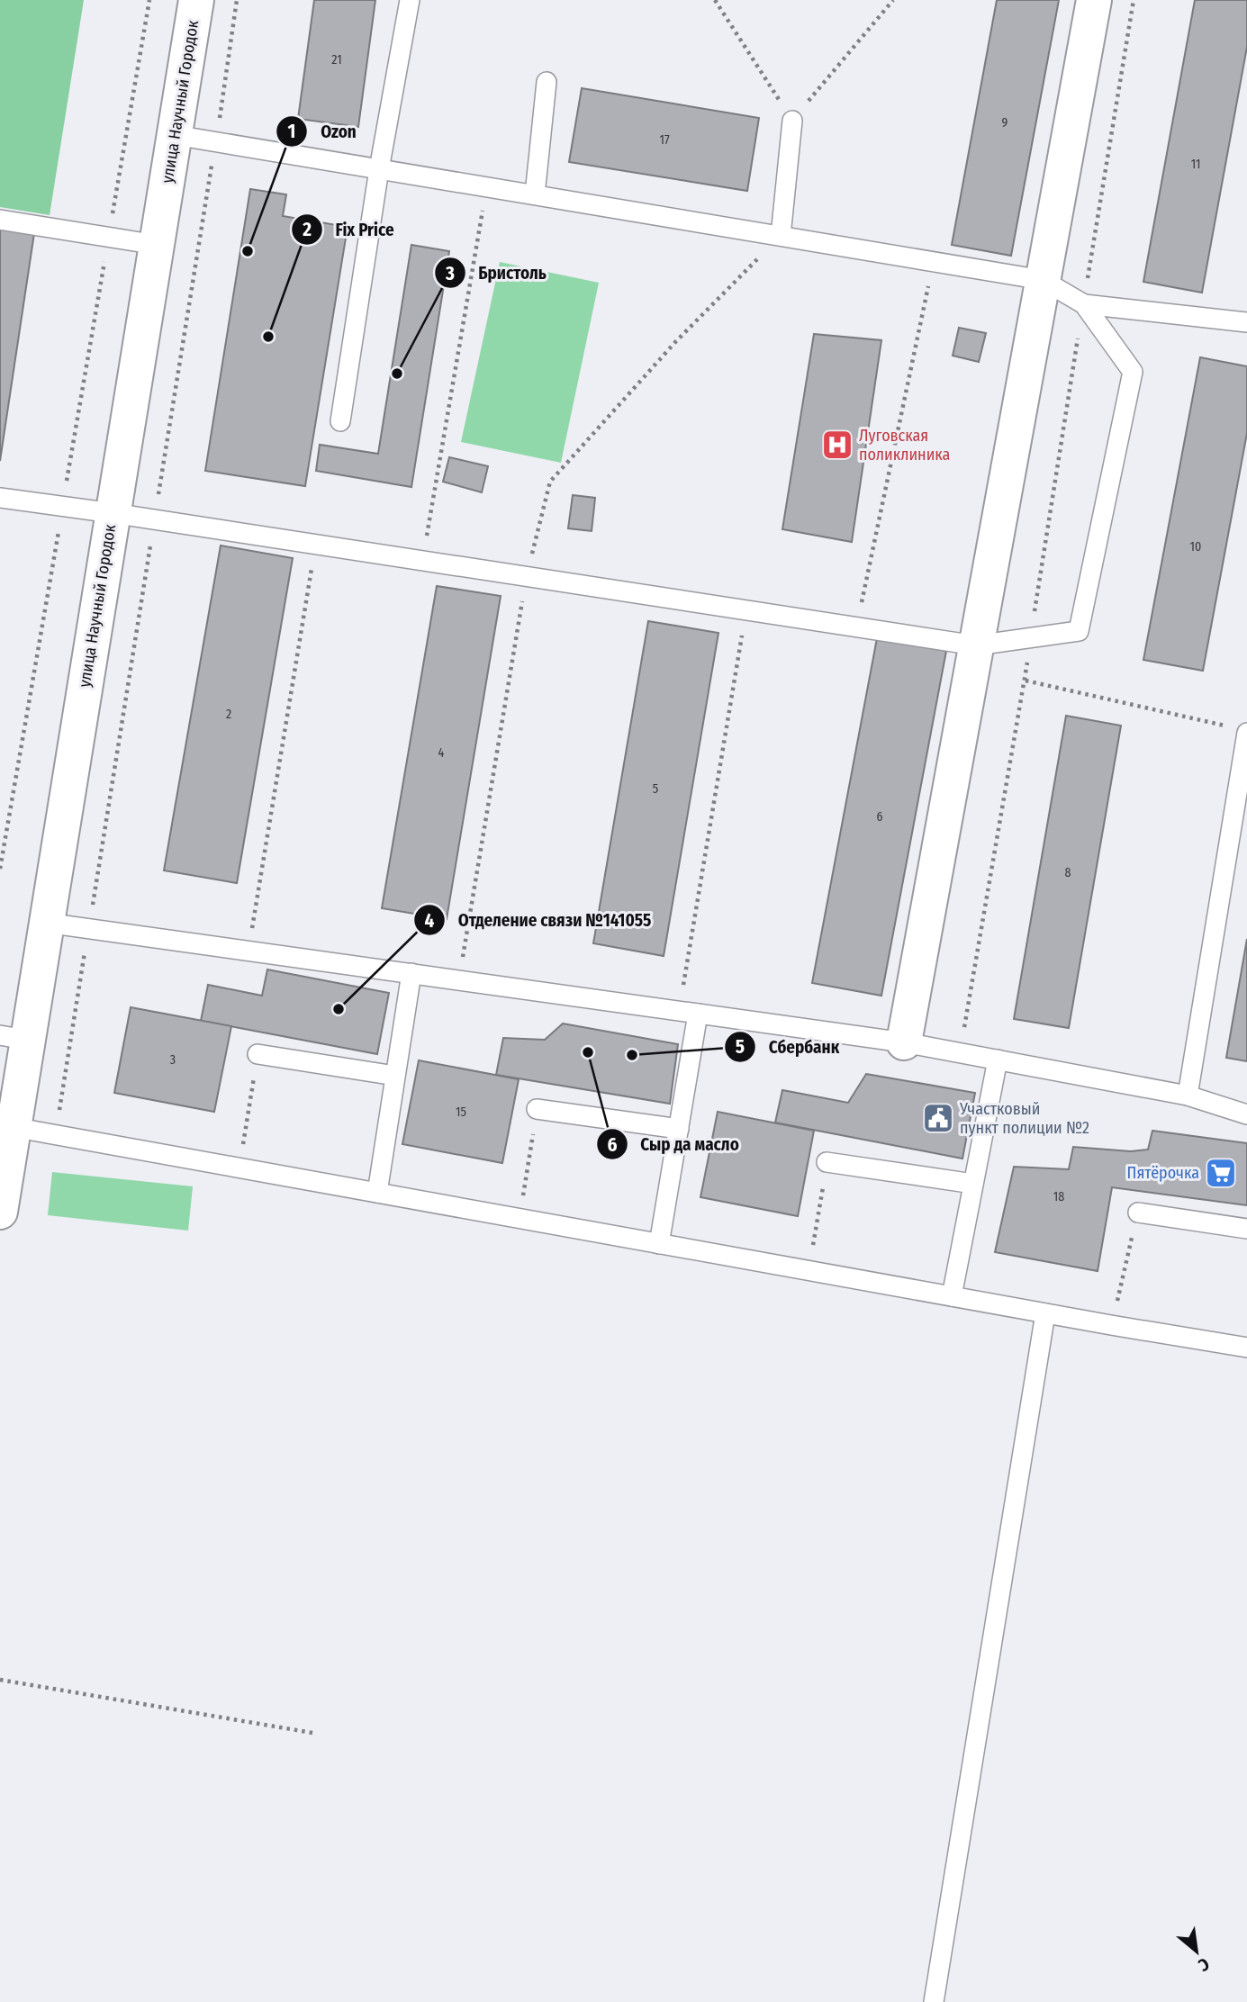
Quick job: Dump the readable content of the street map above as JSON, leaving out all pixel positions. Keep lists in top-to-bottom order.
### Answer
{
  "streets": {
    "street": ["улица Научный Городок"]
  },
  "places": {
    "other": [
      "Ozon",
      "Fix Price",
      "Бристоль",
      "Отделение связи №141055",
      "Сыр да масло",
      "Сбербанк"
    ],
    "hospital": ["Луговская поликлиника"],
    "public building": ["Участковый пункт полиции №2"],
    "supermarket": ["Пятёрочка"]
  },
  "house_numbers": [
    "21",
    "9",
    "17",
    "11",
    "10",
    "2",
    "4",
    "5",
    "6",
    "8",
    "3",
    "15",
    "18"
  ],
  "north": "bottom right"
}
